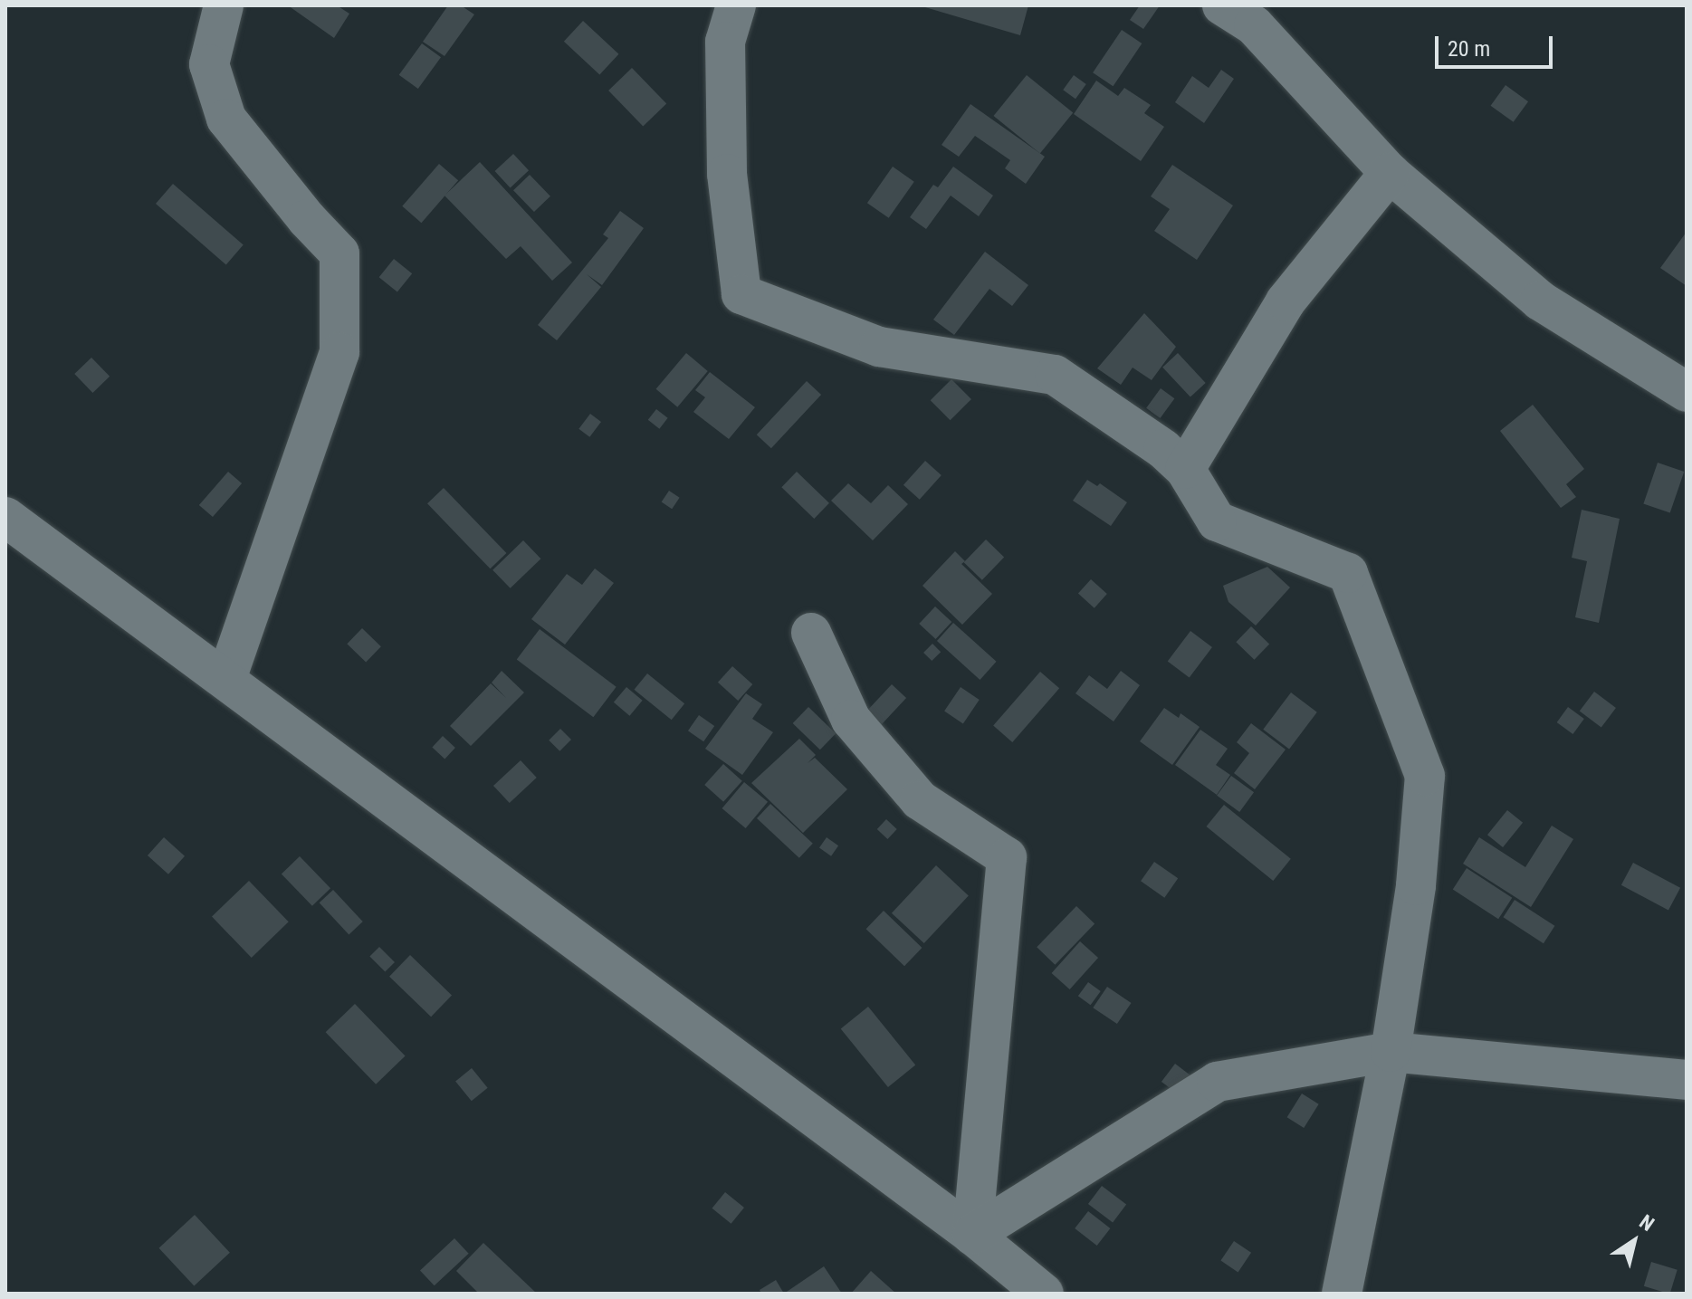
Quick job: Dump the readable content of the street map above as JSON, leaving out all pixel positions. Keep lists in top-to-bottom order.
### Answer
{
  "scale_bar": "20 m",
  "north": "top right"
}
